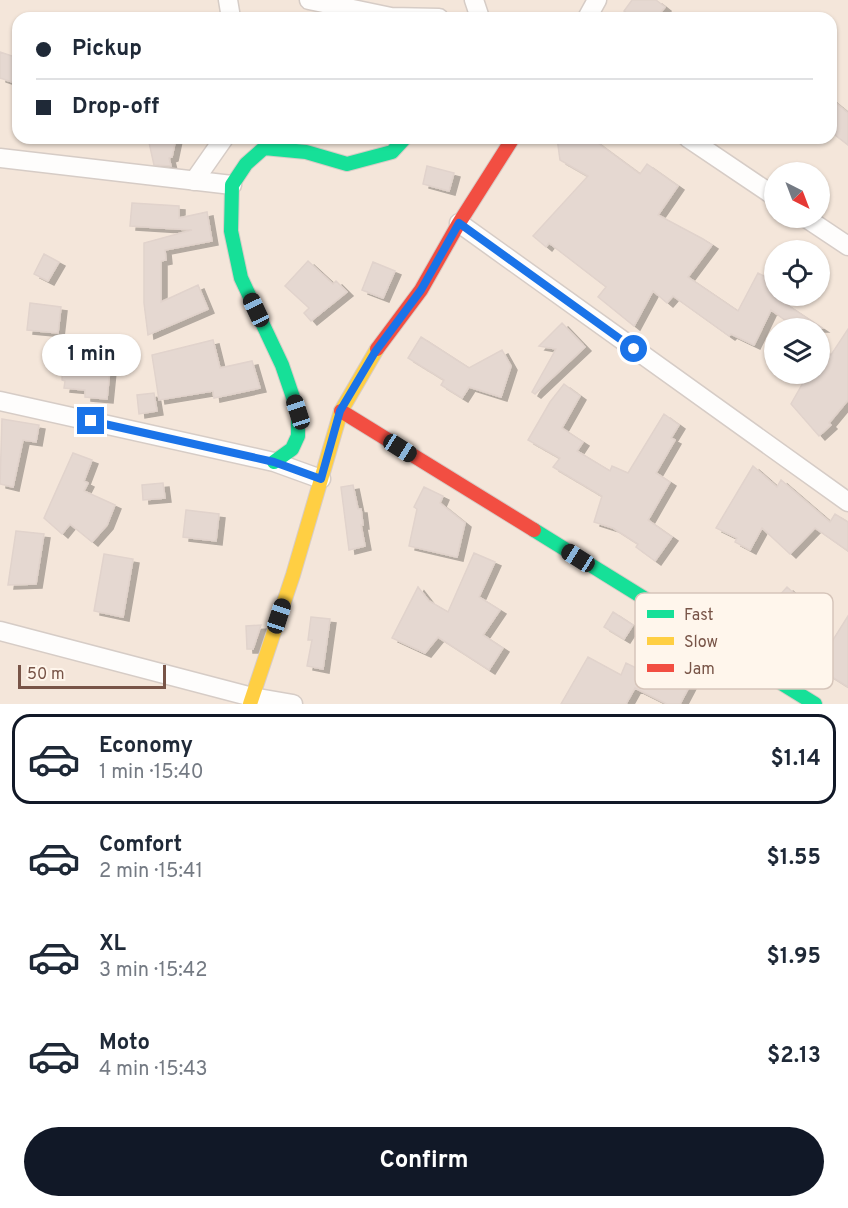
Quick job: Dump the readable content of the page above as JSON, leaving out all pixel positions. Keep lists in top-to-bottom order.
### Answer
{
  "legend": ["Fast", "Slow", "Jam"],
  "scale_bar": "50 m",
  "north": "bottom right",
  "page": {
    "banner": ["Pickup", "Drop-off"],
    "bubble": "1 min",
    "scale": "50 m",
    "list": [
      {
        "name": "Economy",
        "note": "1 min · 15:40",
        "value": "$1.14"
      },
      {
        "name": "Comfort",
        "note": "2 min · 15:41",
        "value": "$1.55"
      },
      {
        "name": "XL",
        "note": "3 min · 15:42",
        "value": "$1.95"
      },
      {
        "name": "Moto",
        "note": "4 min · 15:43",
        "value": "$2.13"
      }
    ],
    "buttons": "Confirm"
  }
}
